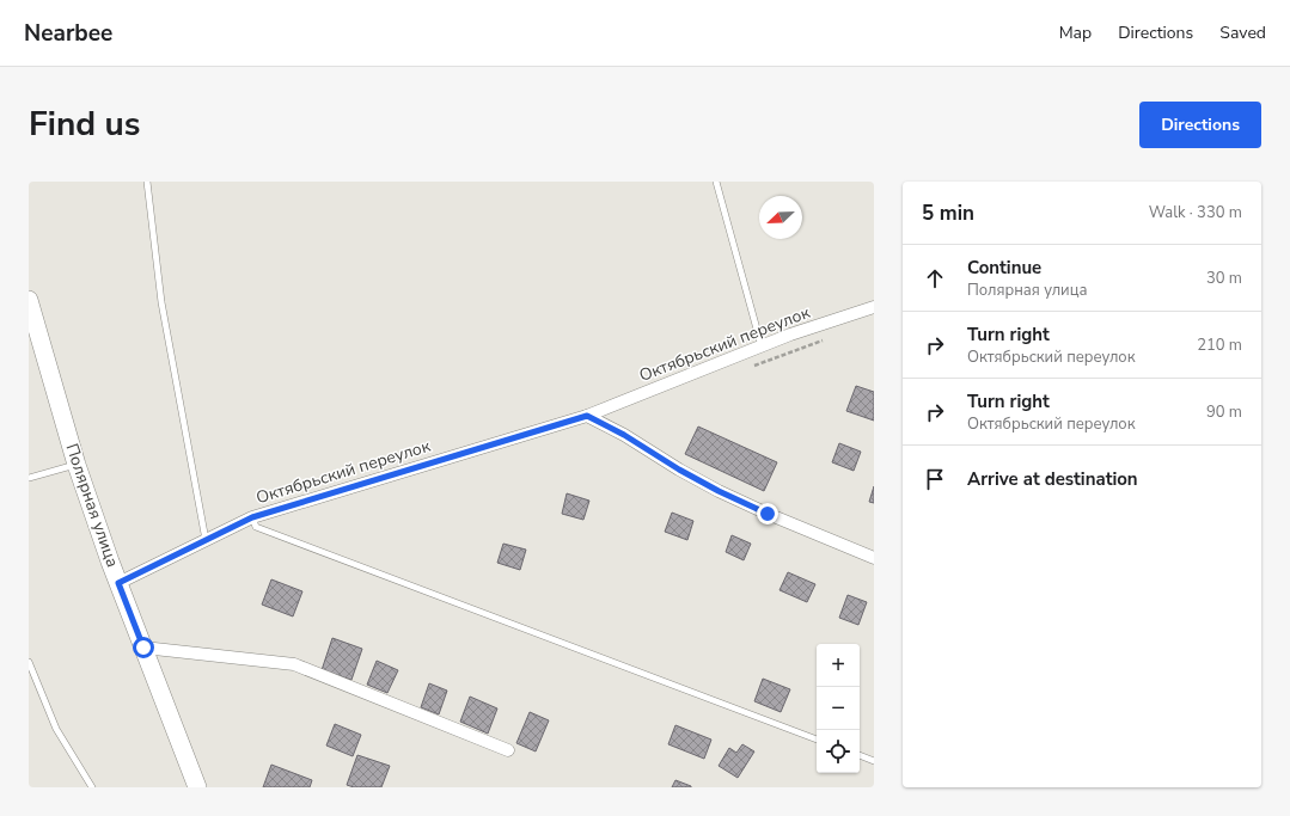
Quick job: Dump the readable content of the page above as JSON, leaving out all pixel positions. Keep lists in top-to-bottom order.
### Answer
{
  "streets": {
    "main road": ["Полярная улица"],
    "street": ["Октябрьский переулок"]
  },
  "crossings": [
    ["Октябрьский переулок", "Полярная улица"]
  ],
  "north": "bottom left",
  "page": {
    "header": "Nearbee",
    "nav": ["Map", "Directions", "Saved"],
    "title": "Find us",
    "buttons": "Directions",
    "heading": ["5 min", "Walk · 330 m"],
    "list": [
      ["Continue", "Полярная улица", "30 m"],
      ["Turn right", "Октябрьский переулок", "210 m"],
      ["Turn right", "Октябрьский переулок", "90 m"],
      "Arrive at destination"
    ],
    "map_buttons": ["+", "−"]
  }
}
